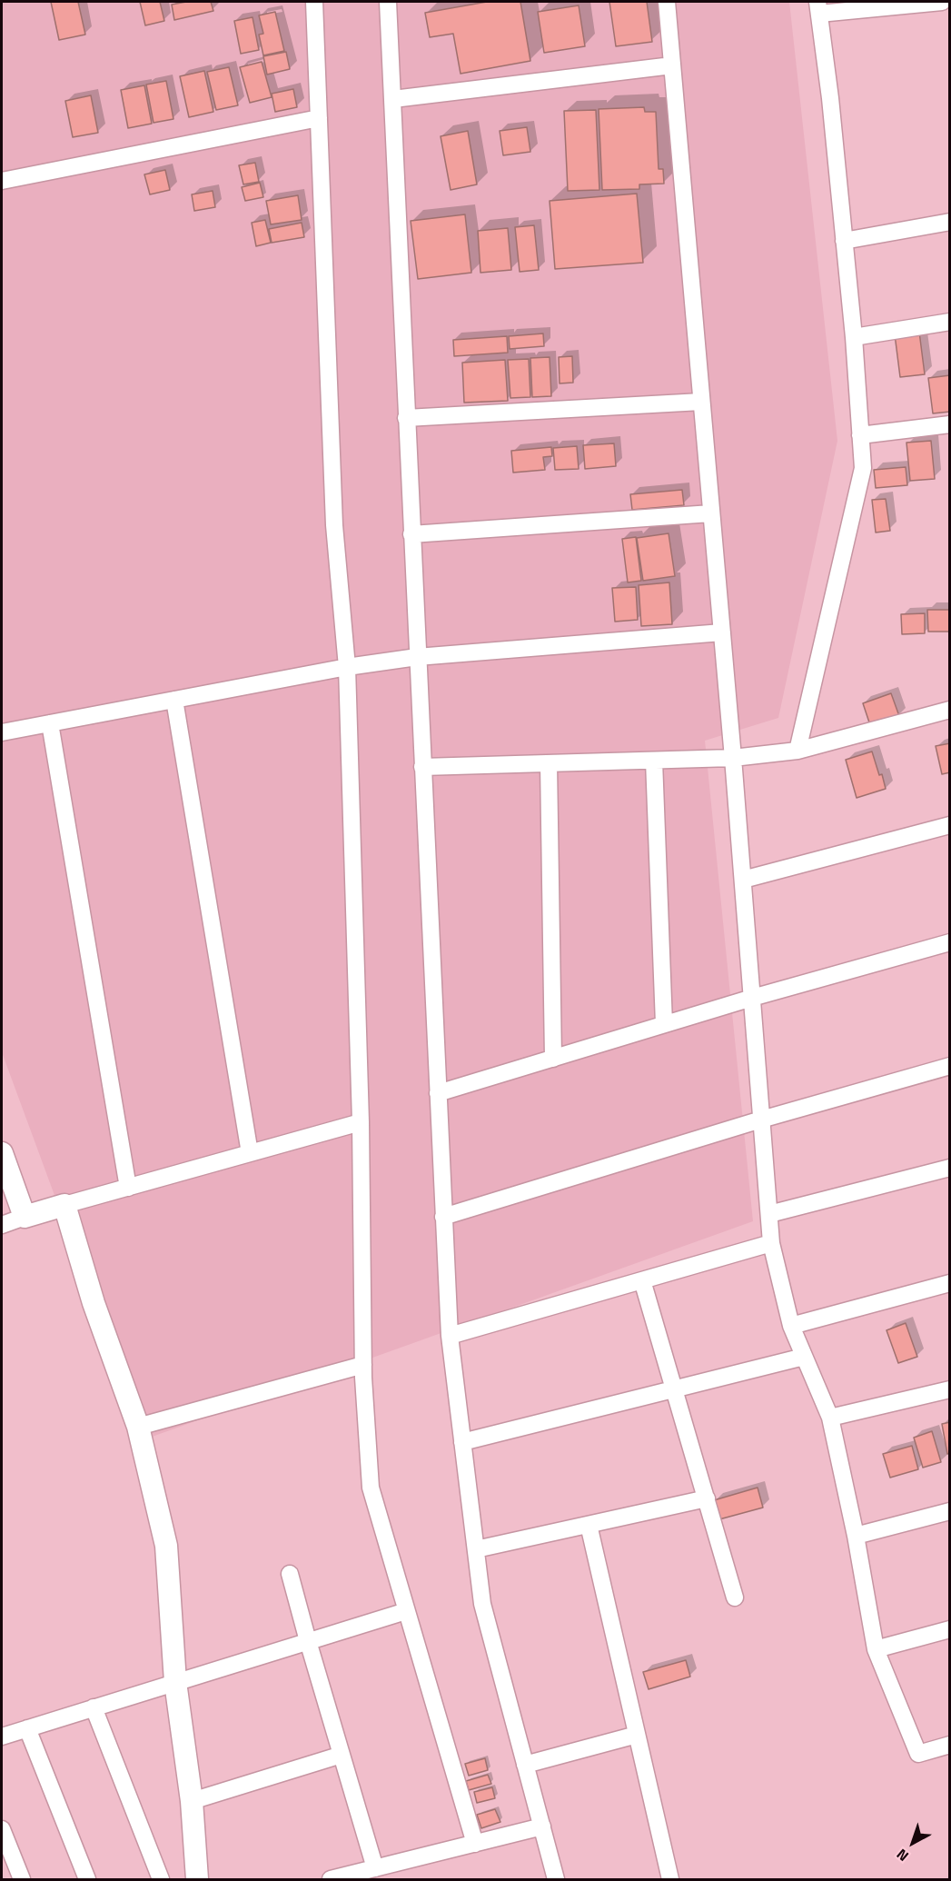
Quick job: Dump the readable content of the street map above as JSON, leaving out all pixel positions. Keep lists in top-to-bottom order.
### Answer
{
  "north": "bottom left"
}
